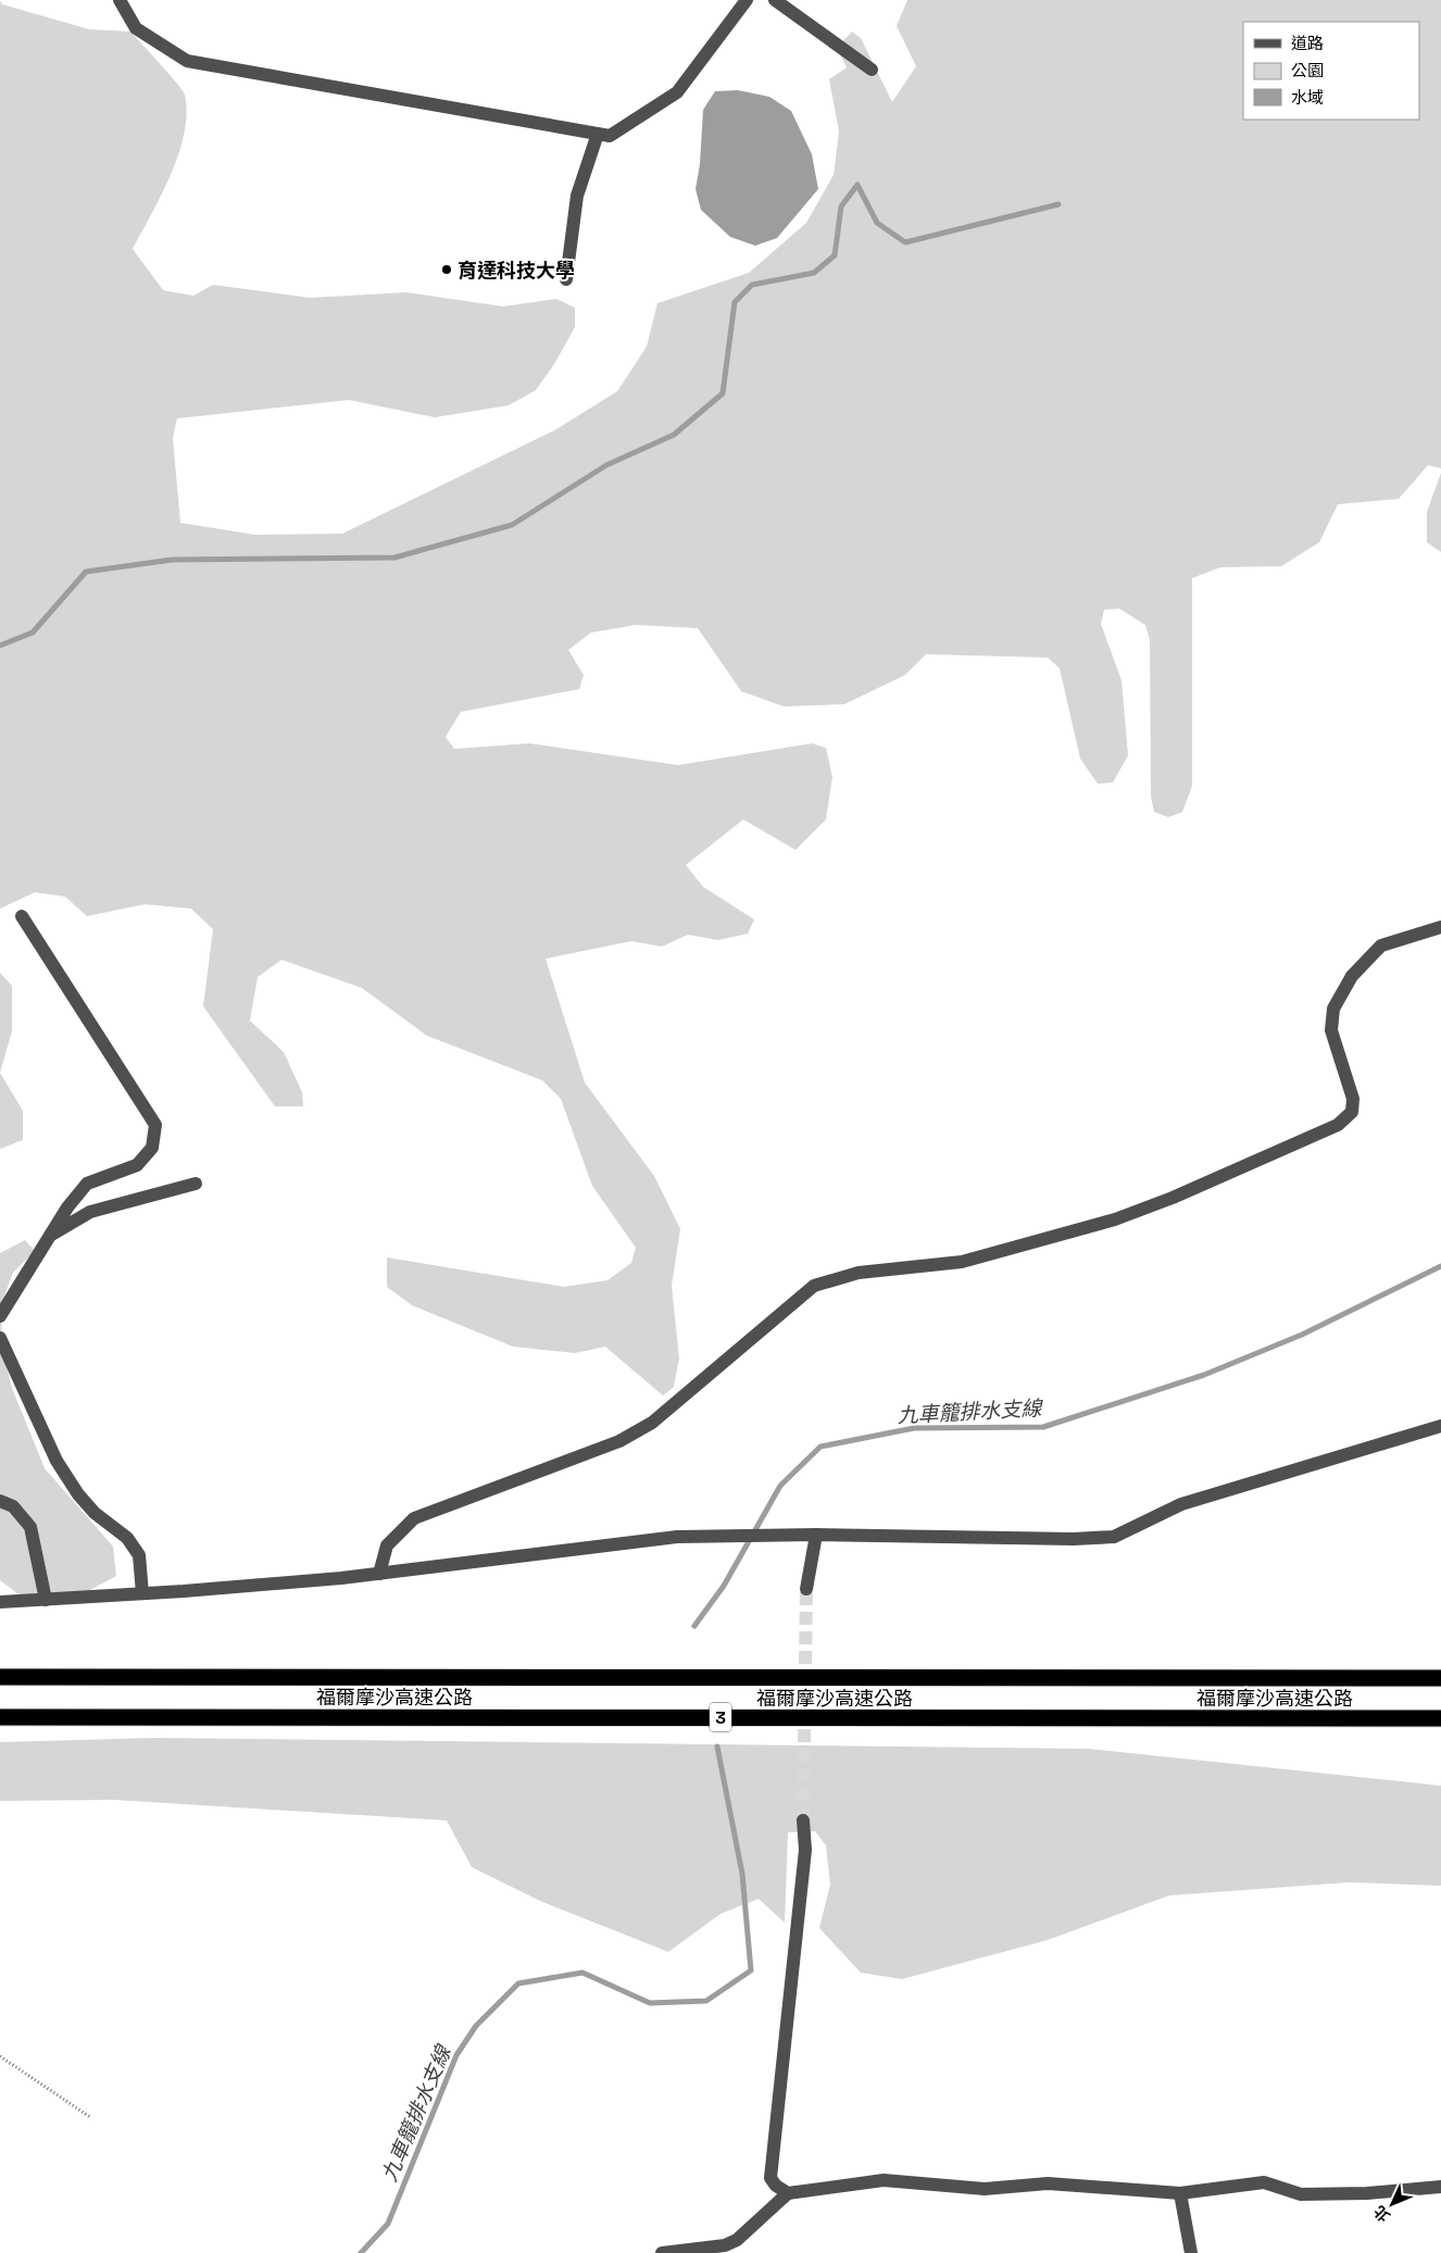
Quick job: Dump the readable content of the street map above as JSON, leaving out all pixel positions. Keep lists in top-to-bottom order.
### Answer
{
  "streets": {
    "highway": ["福爾摩沙高速公路", "3"]
  },
  "water": ["九車籠排水支線"],
  "places": ["育達科技大學"],
  "legend": ["道路", "公園", "水域"],
  "north": "bottom left"
}
